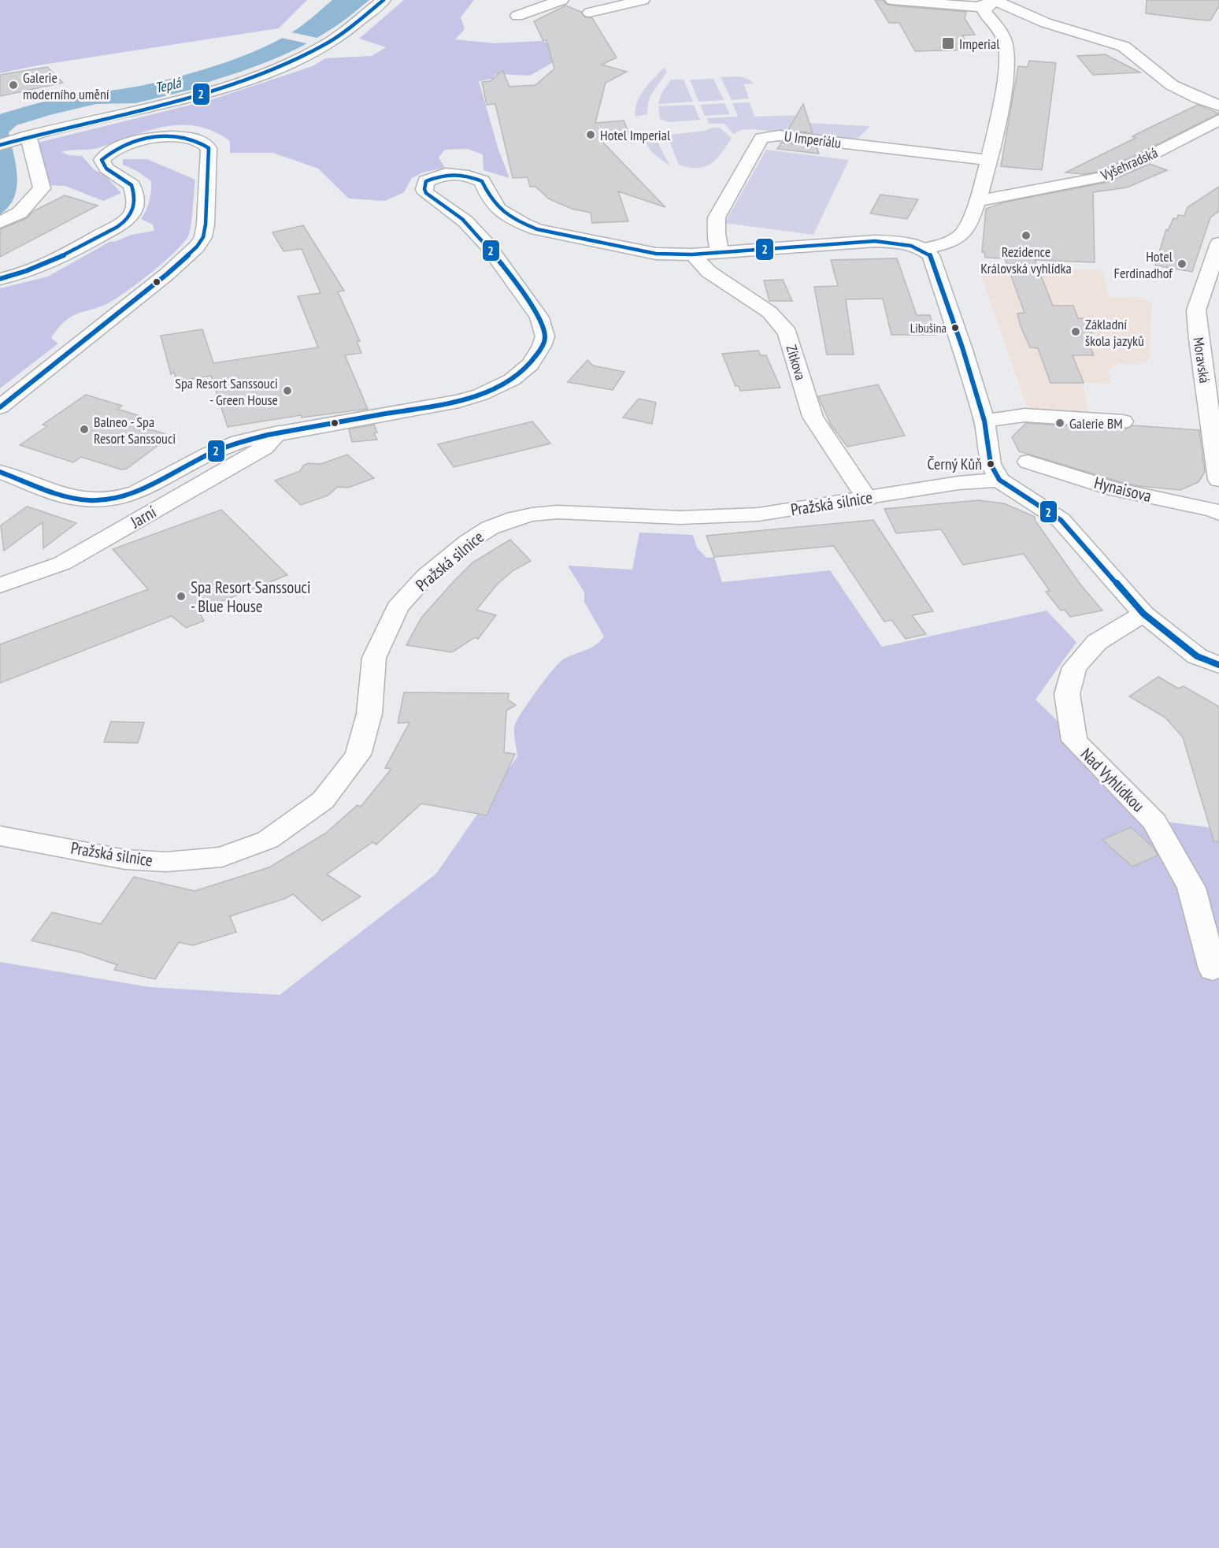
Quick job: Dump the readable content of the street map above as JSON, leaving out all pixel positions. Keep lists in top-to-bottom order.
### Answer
{
  "streets": {
    "street": [
      "U Imperiálu",
      "Vyšehradská",
      "Moravská",
      "Zítkova",
      "Hynaisova",
      "Pražská silnice",
      "Jarní",
      "Nad Vyhlídkou"
    ]
  },
  "crossings": [
    ["Zítkova", "Pražská silnice"]
  ],
  "water": ["Teplá"],
  "places": {
    "transit": ["Imperial"],
    "other": [
      "Galerie moderního umění",
      "Hotel Imperial",
      "Rezidence Královská vyhlídka",
      "Hotel Ferdinadhof",
      "Libušina",
      "Základní škola jazyků",
      "Spa Resort Sanssouci - Green House",
      "Galerie BM",
      "Balneo - Spa Resort Sanssouci",
      "Černý Kůň",
      "Spa Resort Sanssouci - Blue House"
    ]
  },
  "lines": ["transit line 2"]
}
